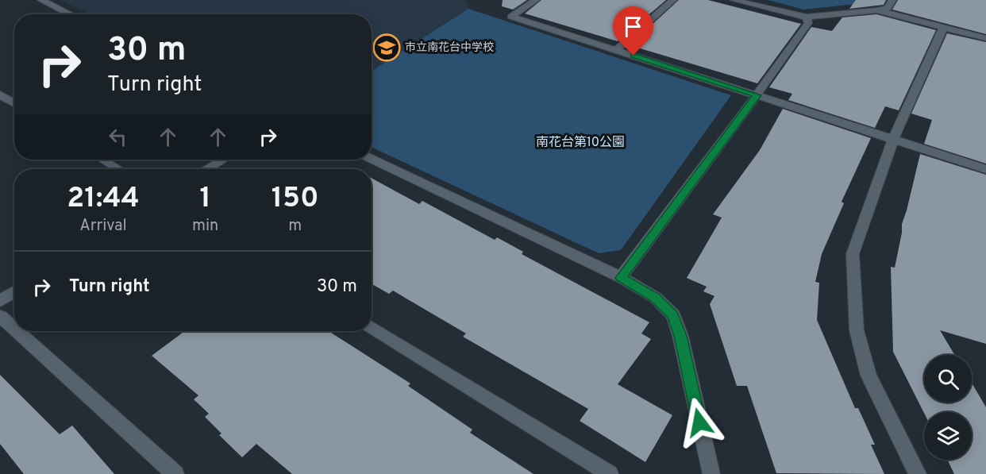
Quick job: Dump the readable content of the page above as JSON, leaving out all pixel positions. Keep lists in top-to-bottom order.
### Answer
{
  "parks": ["南花台第10公園"],
  "places": {
    "school or university": ["市立南花台中学校"]
  },
  "page": {
    "turn": ["30 m", "Turn right"],
    "eta": [
      "21:44",
      "Arrival",
      "1",
      "min",
      "150",
      "m"
    ],
    "list": [
      {
        "name": "Turn right",
        "value": "30 m"
      }
    ]
  }
}
